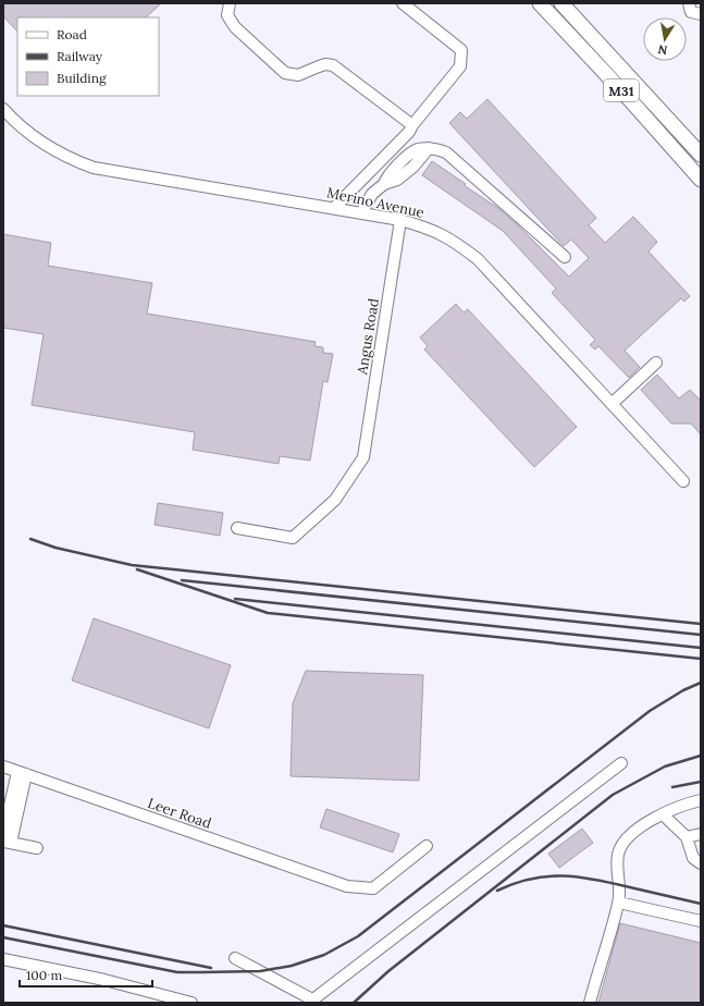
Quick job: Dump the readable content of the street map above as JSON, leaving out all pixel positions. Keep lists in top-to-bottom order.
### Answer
{
  "streets": {
    "main road": ["M31"],
    "street": ["Merino Avenue", "Angus Road", "Leer Road"]
  },
  "crossings": [
    ["Merino Avenue", "Angus Road"]
  ],
  "legend": ["Road", "Railway", "Building"],
  "scale_bar": "100 m",
  "north": "bottom"
}
